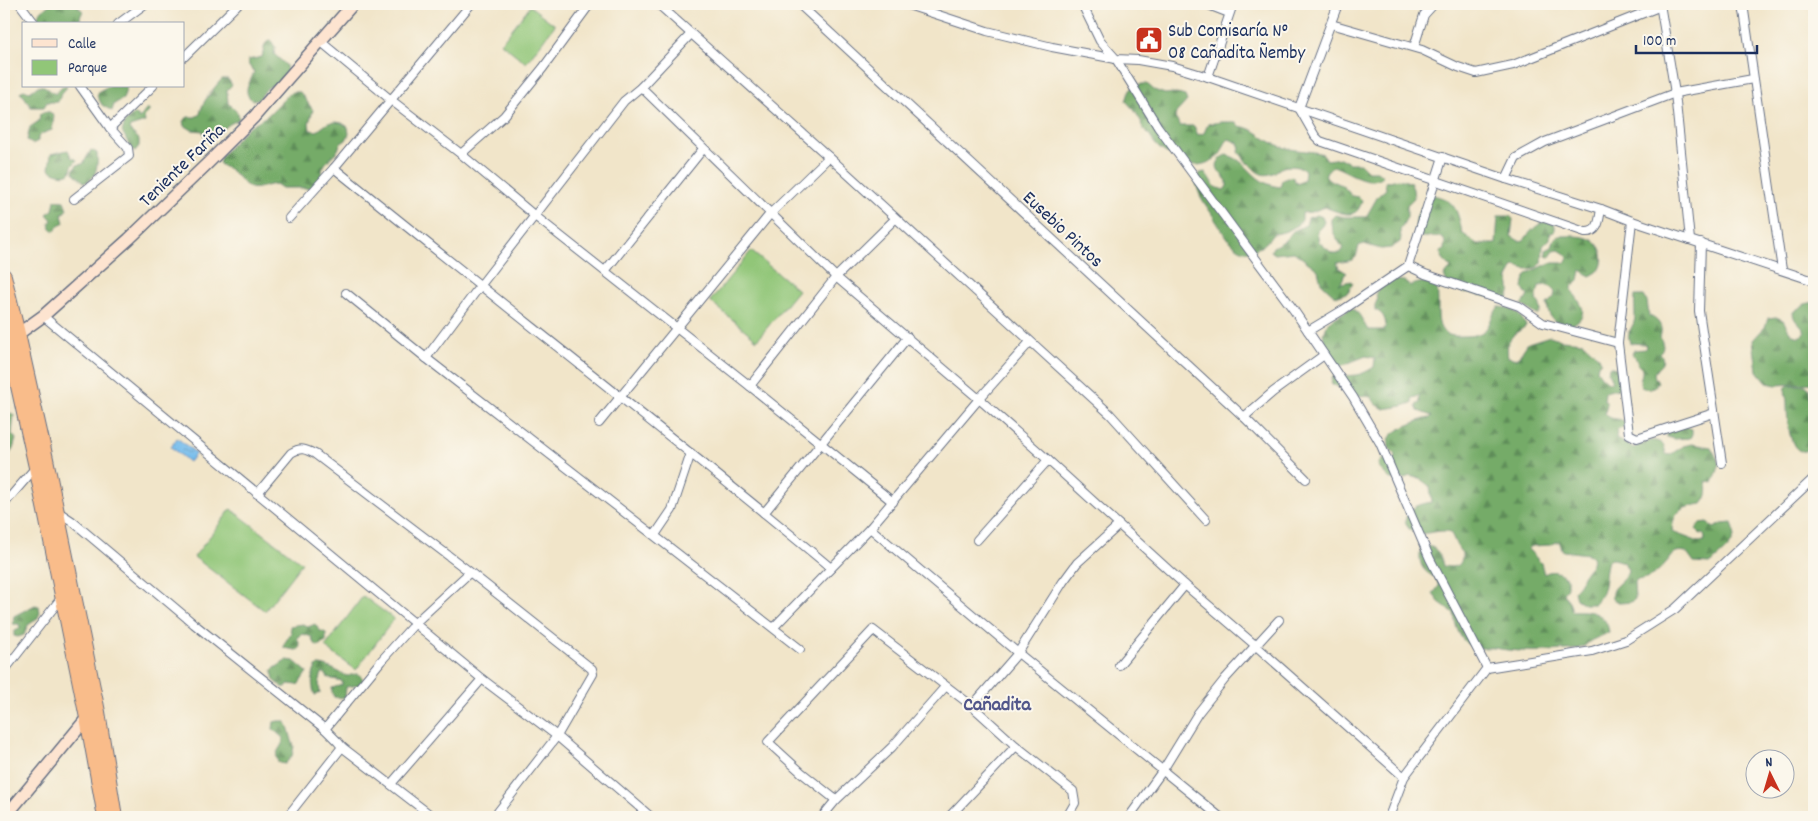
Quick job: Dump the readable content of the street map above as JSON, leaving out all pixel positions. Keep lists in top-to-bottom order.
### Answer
{
  "streets": {
    "street": ["Teniente Fariña", "Eusebio Pintos"]
  },
  "districts": ["Cañadita"],
  "places": {
    "public building": ["Sub Comisaría N° 08 Cañadita Ñemby"]
  },
  "legend": ["Calle", "Parque"],
  "scale_bar": "100 m",
  "north": "top"
}
